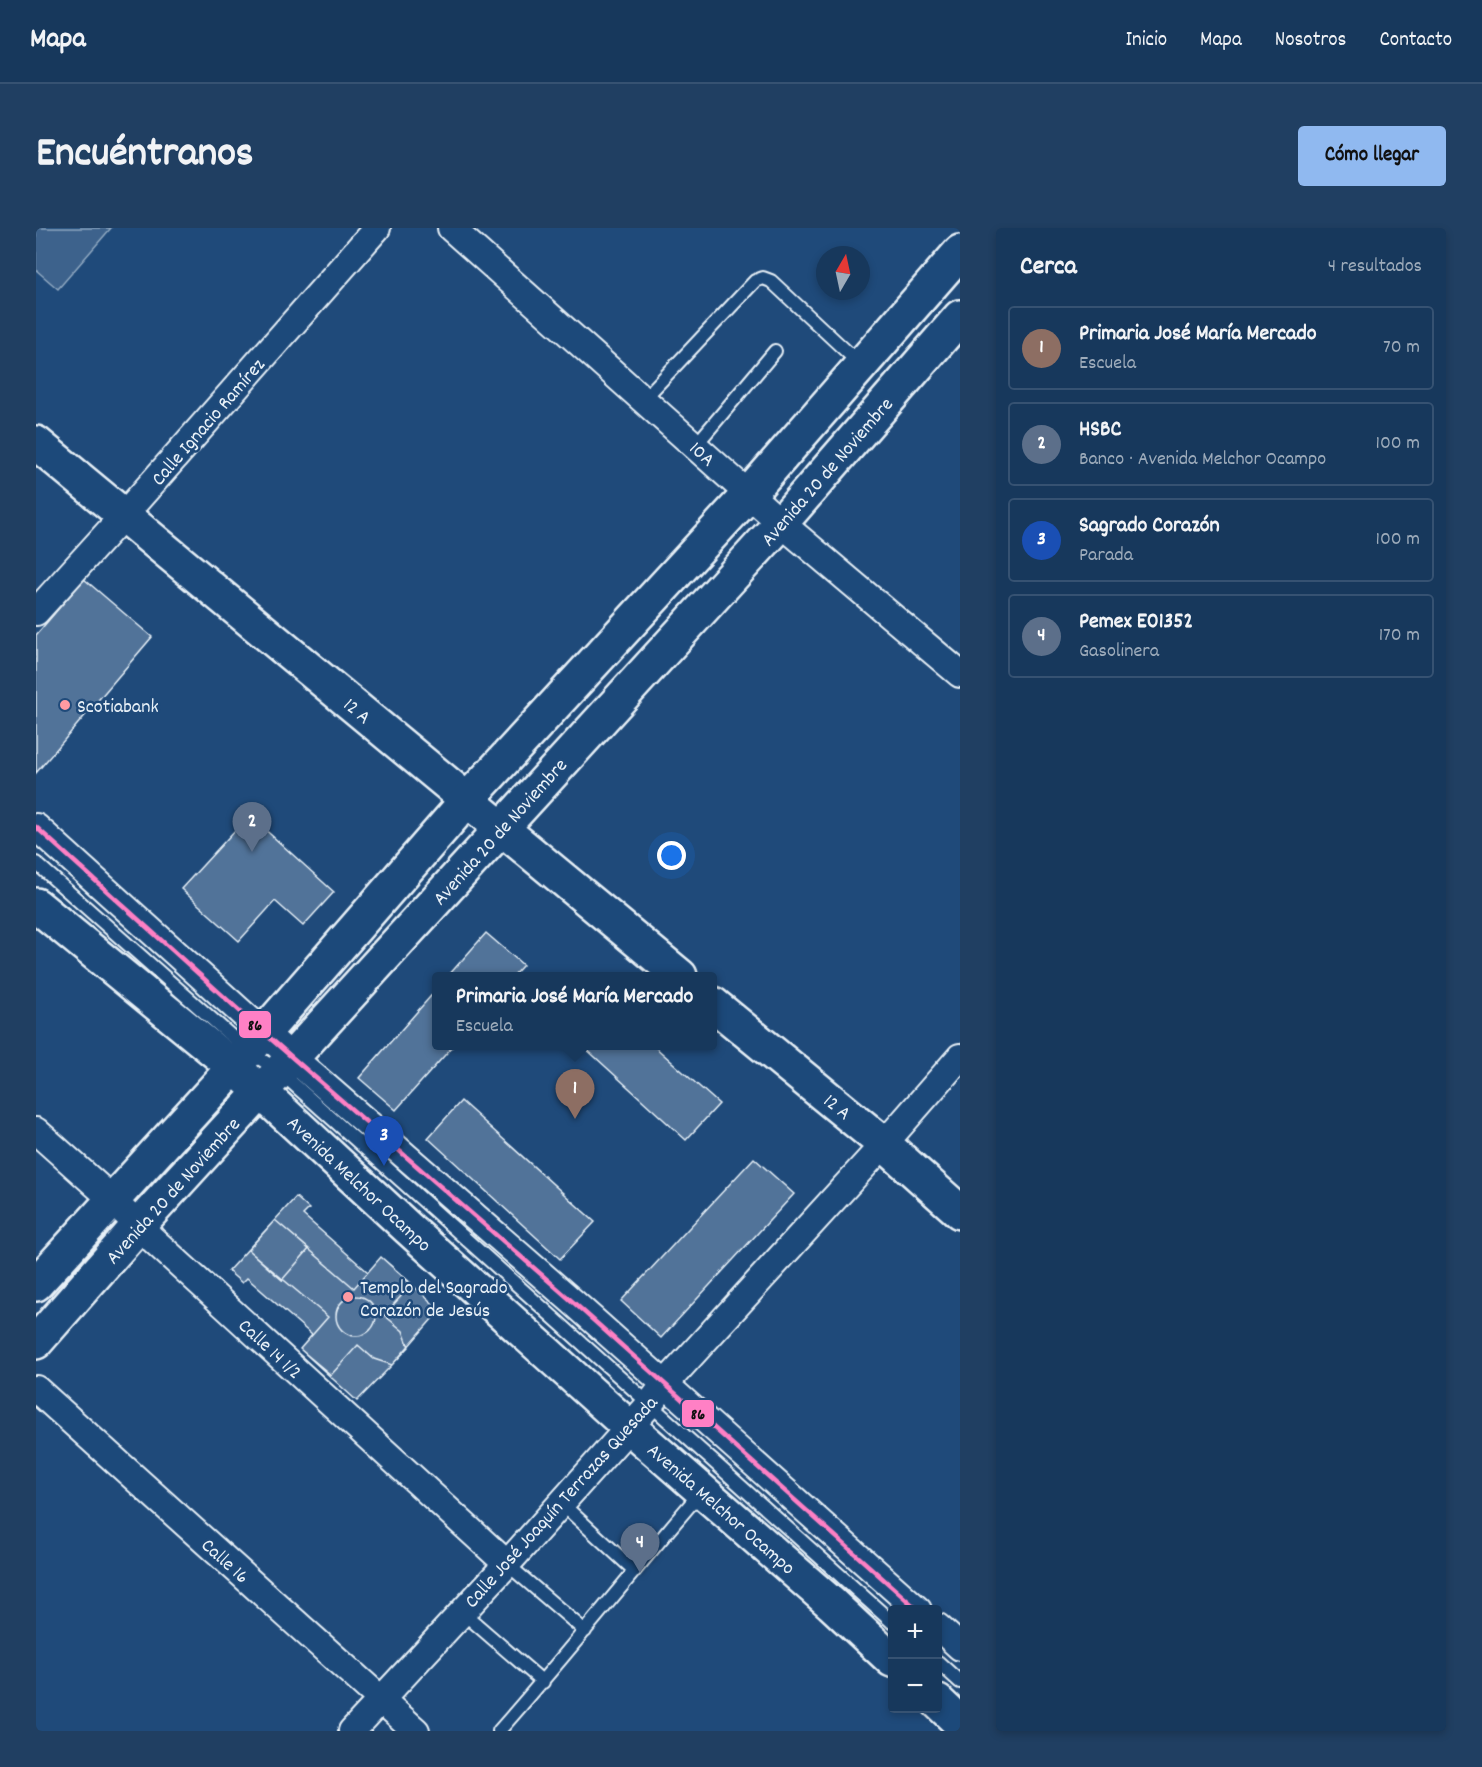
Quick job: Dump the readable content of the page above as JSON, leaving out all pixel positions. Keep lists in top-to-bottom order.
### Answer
{
  "streets": {
    "main road": ["Avenida 20 de Noviembre", "12 A", "Avenida Melchor Ocampo"],
    "street": [
      "Calle Ignacio Ramírez",
      "10A",
      "Calle 14 1/2",
      "Calle José Joaquín Terrazas Quesada",
      "Calle 16"
    ]
  },
  "crossings": [
    ["Calle Ignacio Ramírez", "12 A"],
    ["10A", "Avenida 20 de Noviembre"],
    ["Avenida 20 de Noviembre", "12 A"],
    ["Avenida 20 de Noviembre", "Avenida Melchor Ocampo"],
    ["Avenida 20 de Noviembre", "Calle 14 1/2"],
    ["12 A", "Calle José Joaquín Terrazas Quesada"],
    ["Avenida Melchor Ocampo", "Calle José Joaquín Terrazas Quesada"],
    ["Calle 14 1/2", "Calle José Joaquín Terrazas Quesada"],
    ["Calle José Joaquín Terrazas Quesada", "Calle 16"]
  ],
  "places": ["Scotiabank", "Templo del Sagrado Corazón de Jesús"],
  "lines": ["transit line 86"],
  "north": "top",
  "page": {
    "header": "Mapa",
    "nav": [
      "Inicio",
      "Mapa",
      "Nosotros",
      "Contacto"
    ],
    "title": "Encuéntranos",
    "buttons": "Cómo llegar",
    "heading": ["Cerca", "4 resultados"],
    "list": [
      {
        "mark": "1",
        "name": "Primaria José María Mercado",
        "note": "Escuela",
        "value": "70 m"
      },
      {
        "mark": "2",
        "name": "HSBC",
        "note": "Banco · Avenida Melchor Ocampo",
        "value": "100 m"
      },
      {
        "mark": "3",
        "name": "Sagrado Corazón",
        "note": "Parada",
        "value": "100 m"
      },
      {
        "mark": "4",
        "name": "Pemex E01352",
        "note": "Gasolinera",
        "value": "170 m"
      }
    ],
    "pins": [
      "2",
      "1",
      "3",
      "4"
    ],
    "popup": ["Primaria José María Mercado", "Escuela"],
    "map_buttons": ["+", "−"]
  }
}
